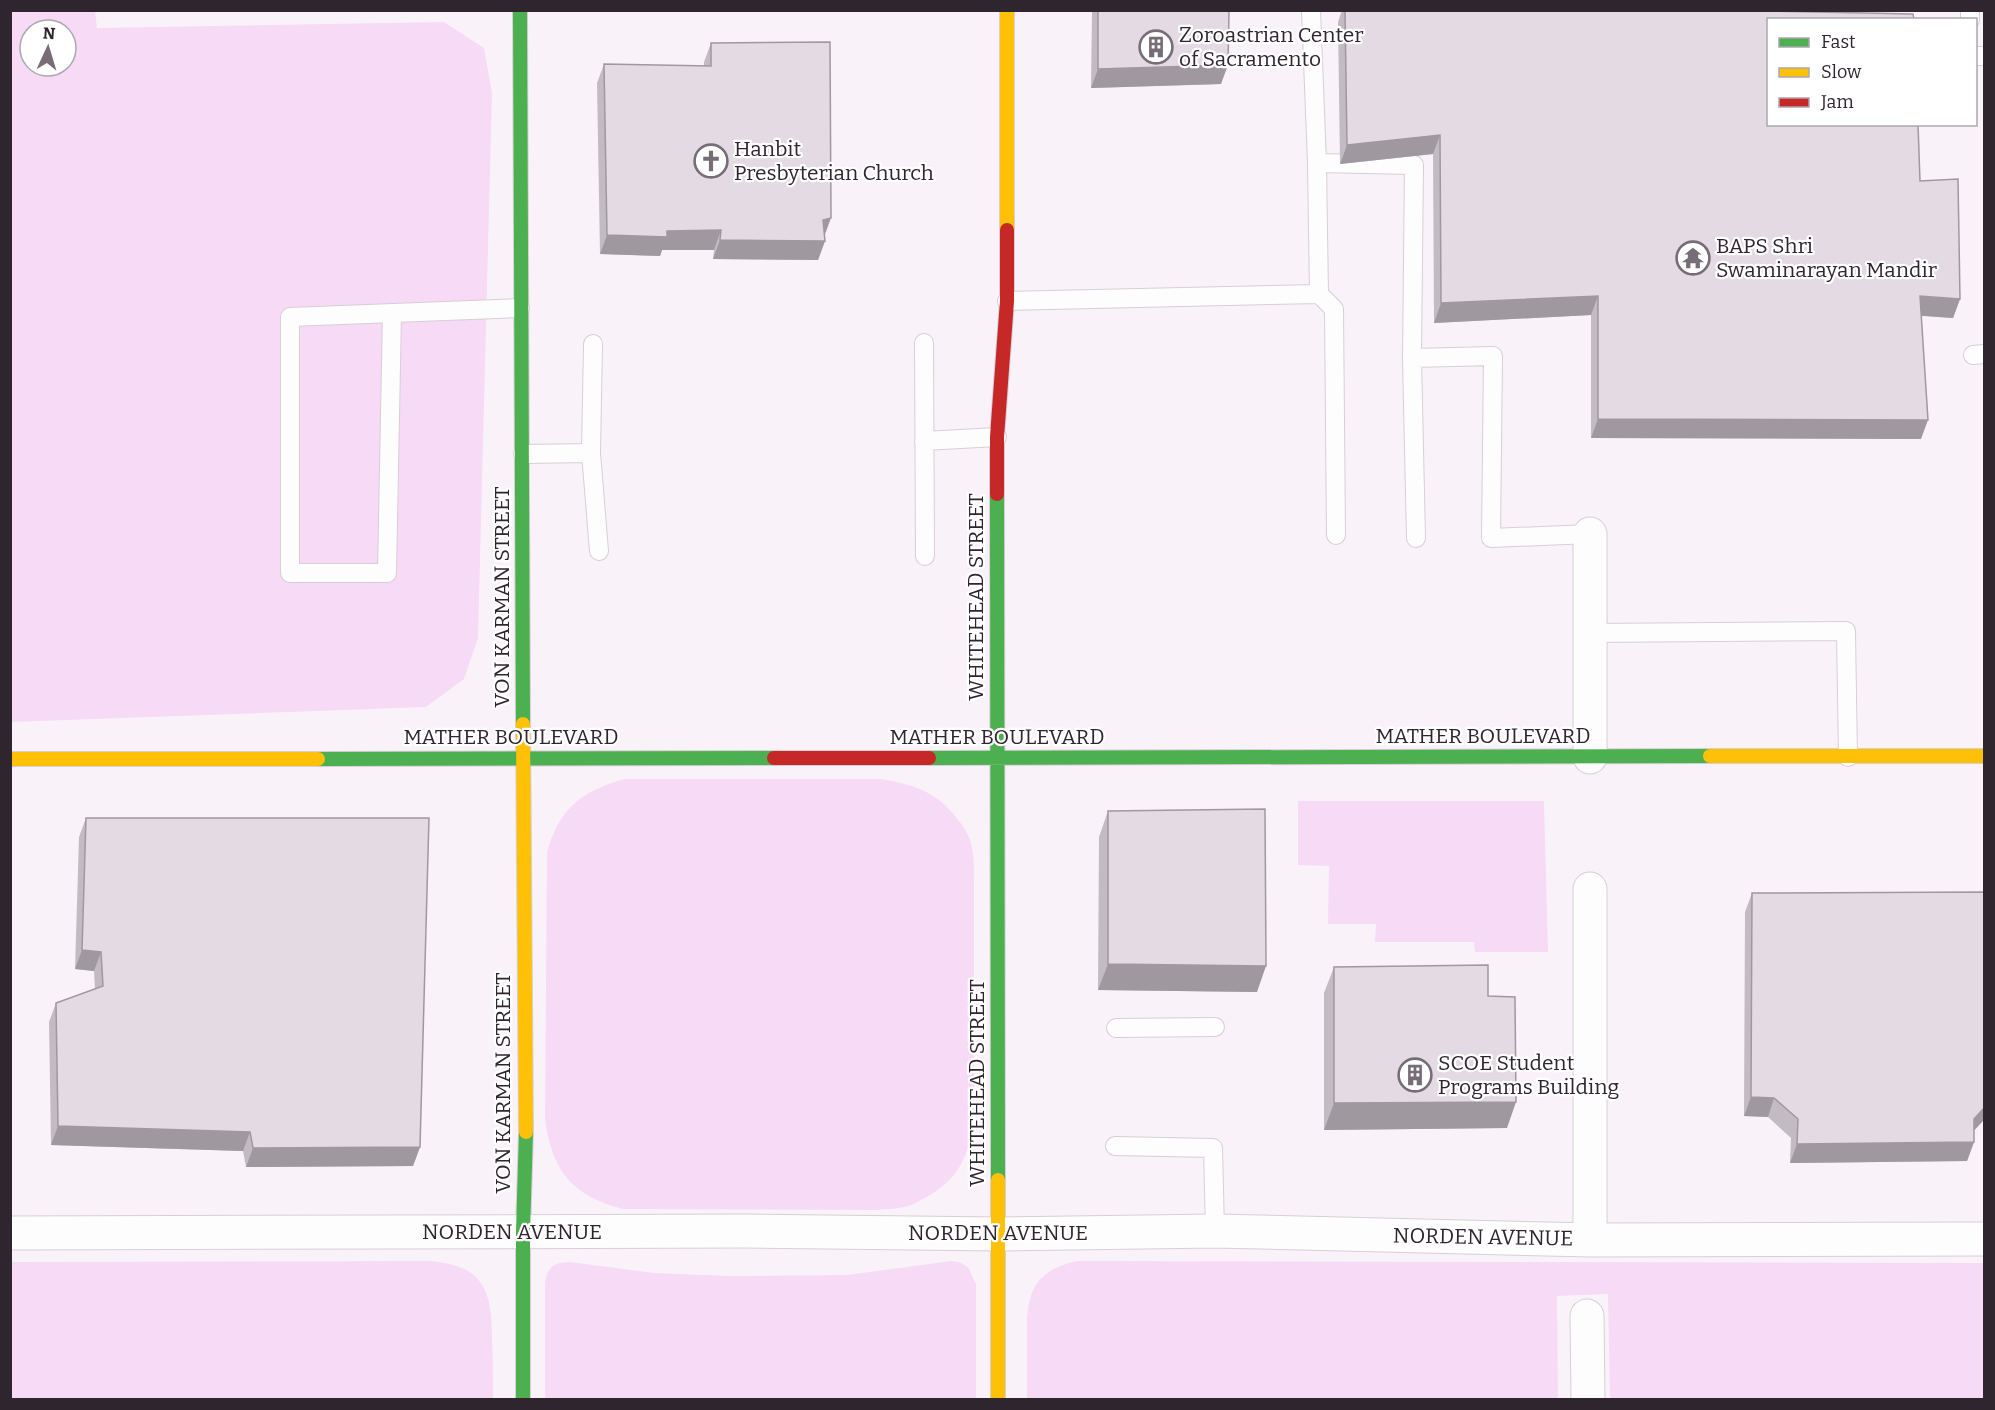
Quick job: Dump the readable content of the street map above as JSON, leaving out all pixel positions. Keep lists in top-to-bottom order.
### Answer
{
  "streets": {
    "street": [
      "VON KARMAN STREET",
      "WHITEHEAD STREET",
      "MATHER BOULEVARD",
      "NORDEN AVENUE"
    ]
  },
  "crossings": [
    ["VON KARMAN STREET", "MATHER BOULEVARD"],
    ["VON KARMAN STREET", "NORDEN AVENUE"],
    ["WHITEHEAD STREET", "MATHER BOULEVARD"],
    ["WHITEHEAD STREET", "NORDEN AVENUE"]
  ],
  "places": {
    "building": ["Zoroastrian Center of Sacramento", "SCOE Student Programs Building"],
    "church": ["Hanbit Presbyterian Church"],
    "temple": ["BAPS Shri Swaminarayan Mandir"]
  },
  "legend": ["Fast", "Slow", "Jam"],
  "north": "top"
}
